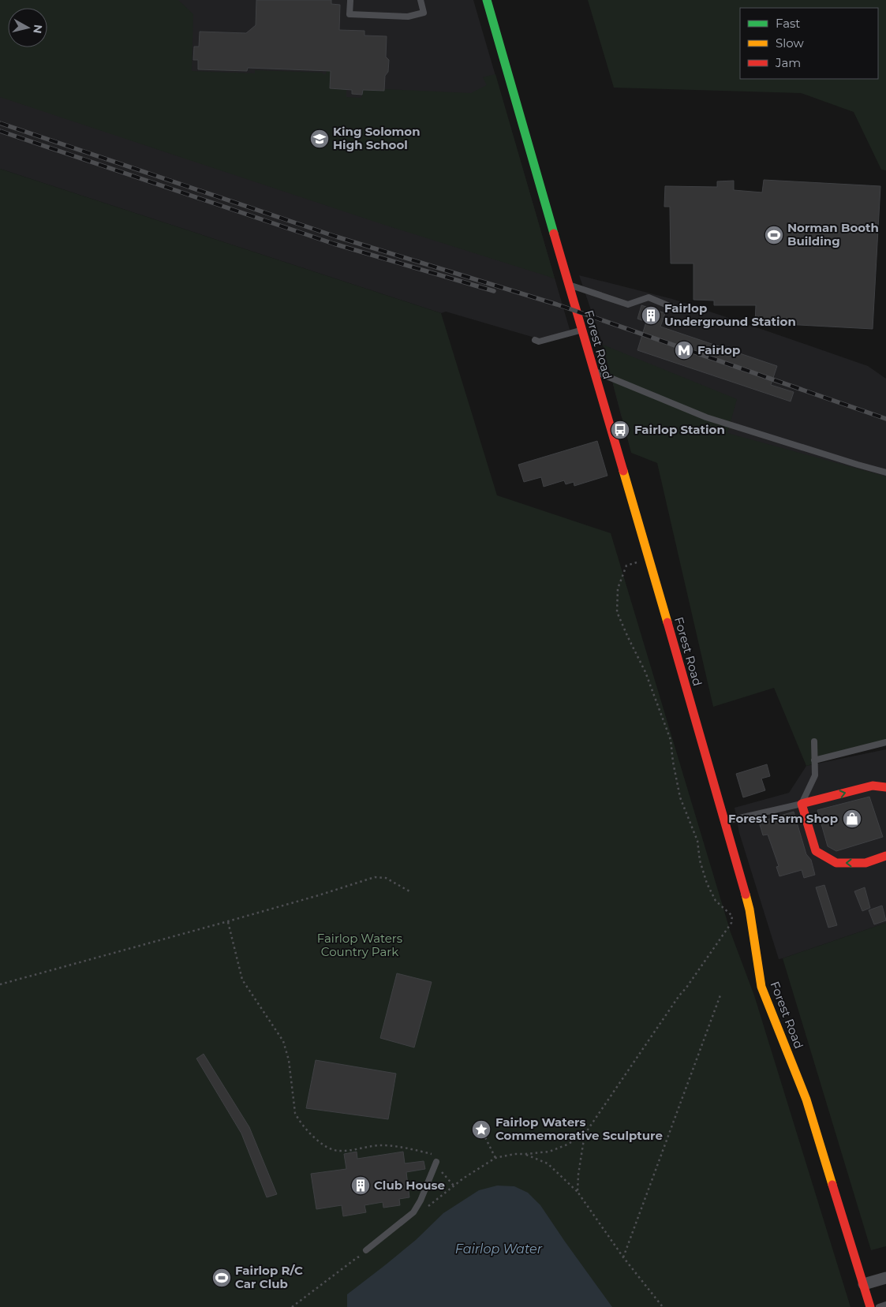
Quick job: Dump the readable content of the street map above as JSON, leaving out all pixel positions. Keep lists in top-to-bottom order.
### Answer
{
  "streets": {
    "street": ["Forest Road"]
  },
  "water": ["Fairlop Water"],
  "parks": ["Fairlop Waters Country Park"],
  "places": {
    "school or university": ["King Solomon High School"],
    "sports": ["Norman Booth Building", "Fairlop R/C Car Club"],
    "building": ["Fairlop Underground Station", "Club House"],
    "metro station": ["Fairlop"],
    "bus stop": ["Fairlop Station"],
    "shop": ["Forest Farm Shop"],
    "place": ["Fairlop Waters Commemorative Sculpture"]
  },
  "legend": ["Fast", "Slow", "Jam"],
  "north": "right"
}
